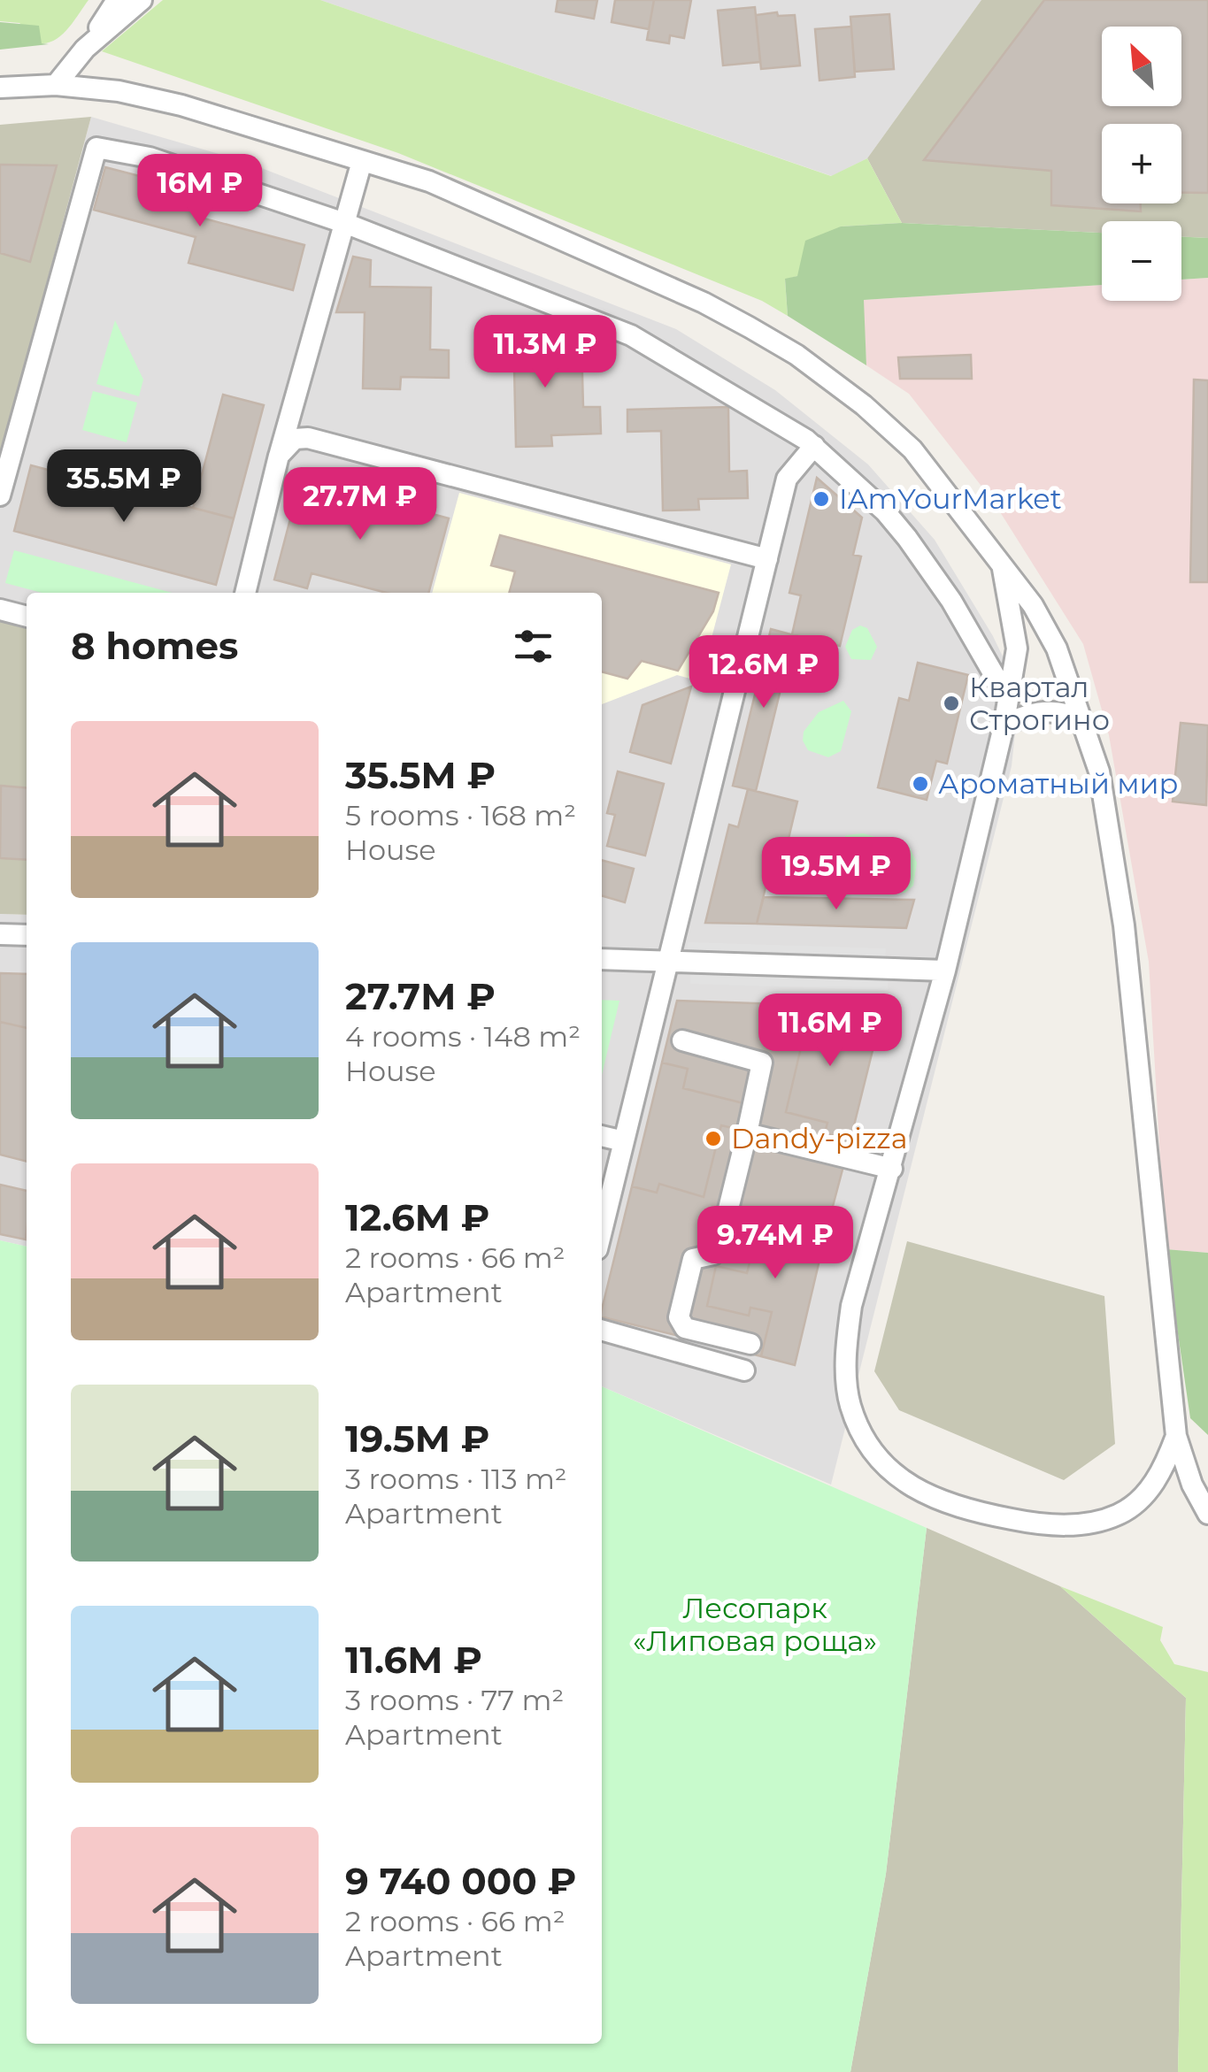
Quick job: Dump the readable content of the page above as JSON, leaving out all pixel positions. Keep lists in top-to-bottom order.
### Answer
{
  "parks": ["Лесопарк «Липовая роща»"],
  "places": [
    "IAmYourMarket",
    "Квартал Строгино",
    "Ароматный мир",
    "Dandy-pizza"
  ],
  "north": "top left",
  "page": {
    "map_buttons": ["+", "−"],
    "price": [
      "16M ₽",
      "11.3M ₽",
      "35.5M ₽",
      "27.7M ₽",
      "12.6M ₽",
      "19.5M ₽",
      "11.6M ₽",
      "9.74M ₽"
    ],
    "heading": "8 homes",
    "list": [
      {
        "name": "35.5M ₽",
        "note": "5 rooms · 168 m² · House"
      },
      {
        "name": "27.7M ₽",
        "note": "4 rooms · 148 m² · House"
      },
      {
        "name": "12.6M ₽",
        "note": "2 rooms · 66 m² · Apartment"
      },
      {
        "name": "19.5M ₽",
        "note": "3 rooms · 113 m² · Apartment"
      },
      {
        "name": "11.6M ₽",
        "note": "3 rooms · 77 m² · Apartment"
      },
      {
        "name": "9 740 000 ₽",
        "note": "2 rooms · 66 m² · Apartment"
      }
    ]
  }
}
